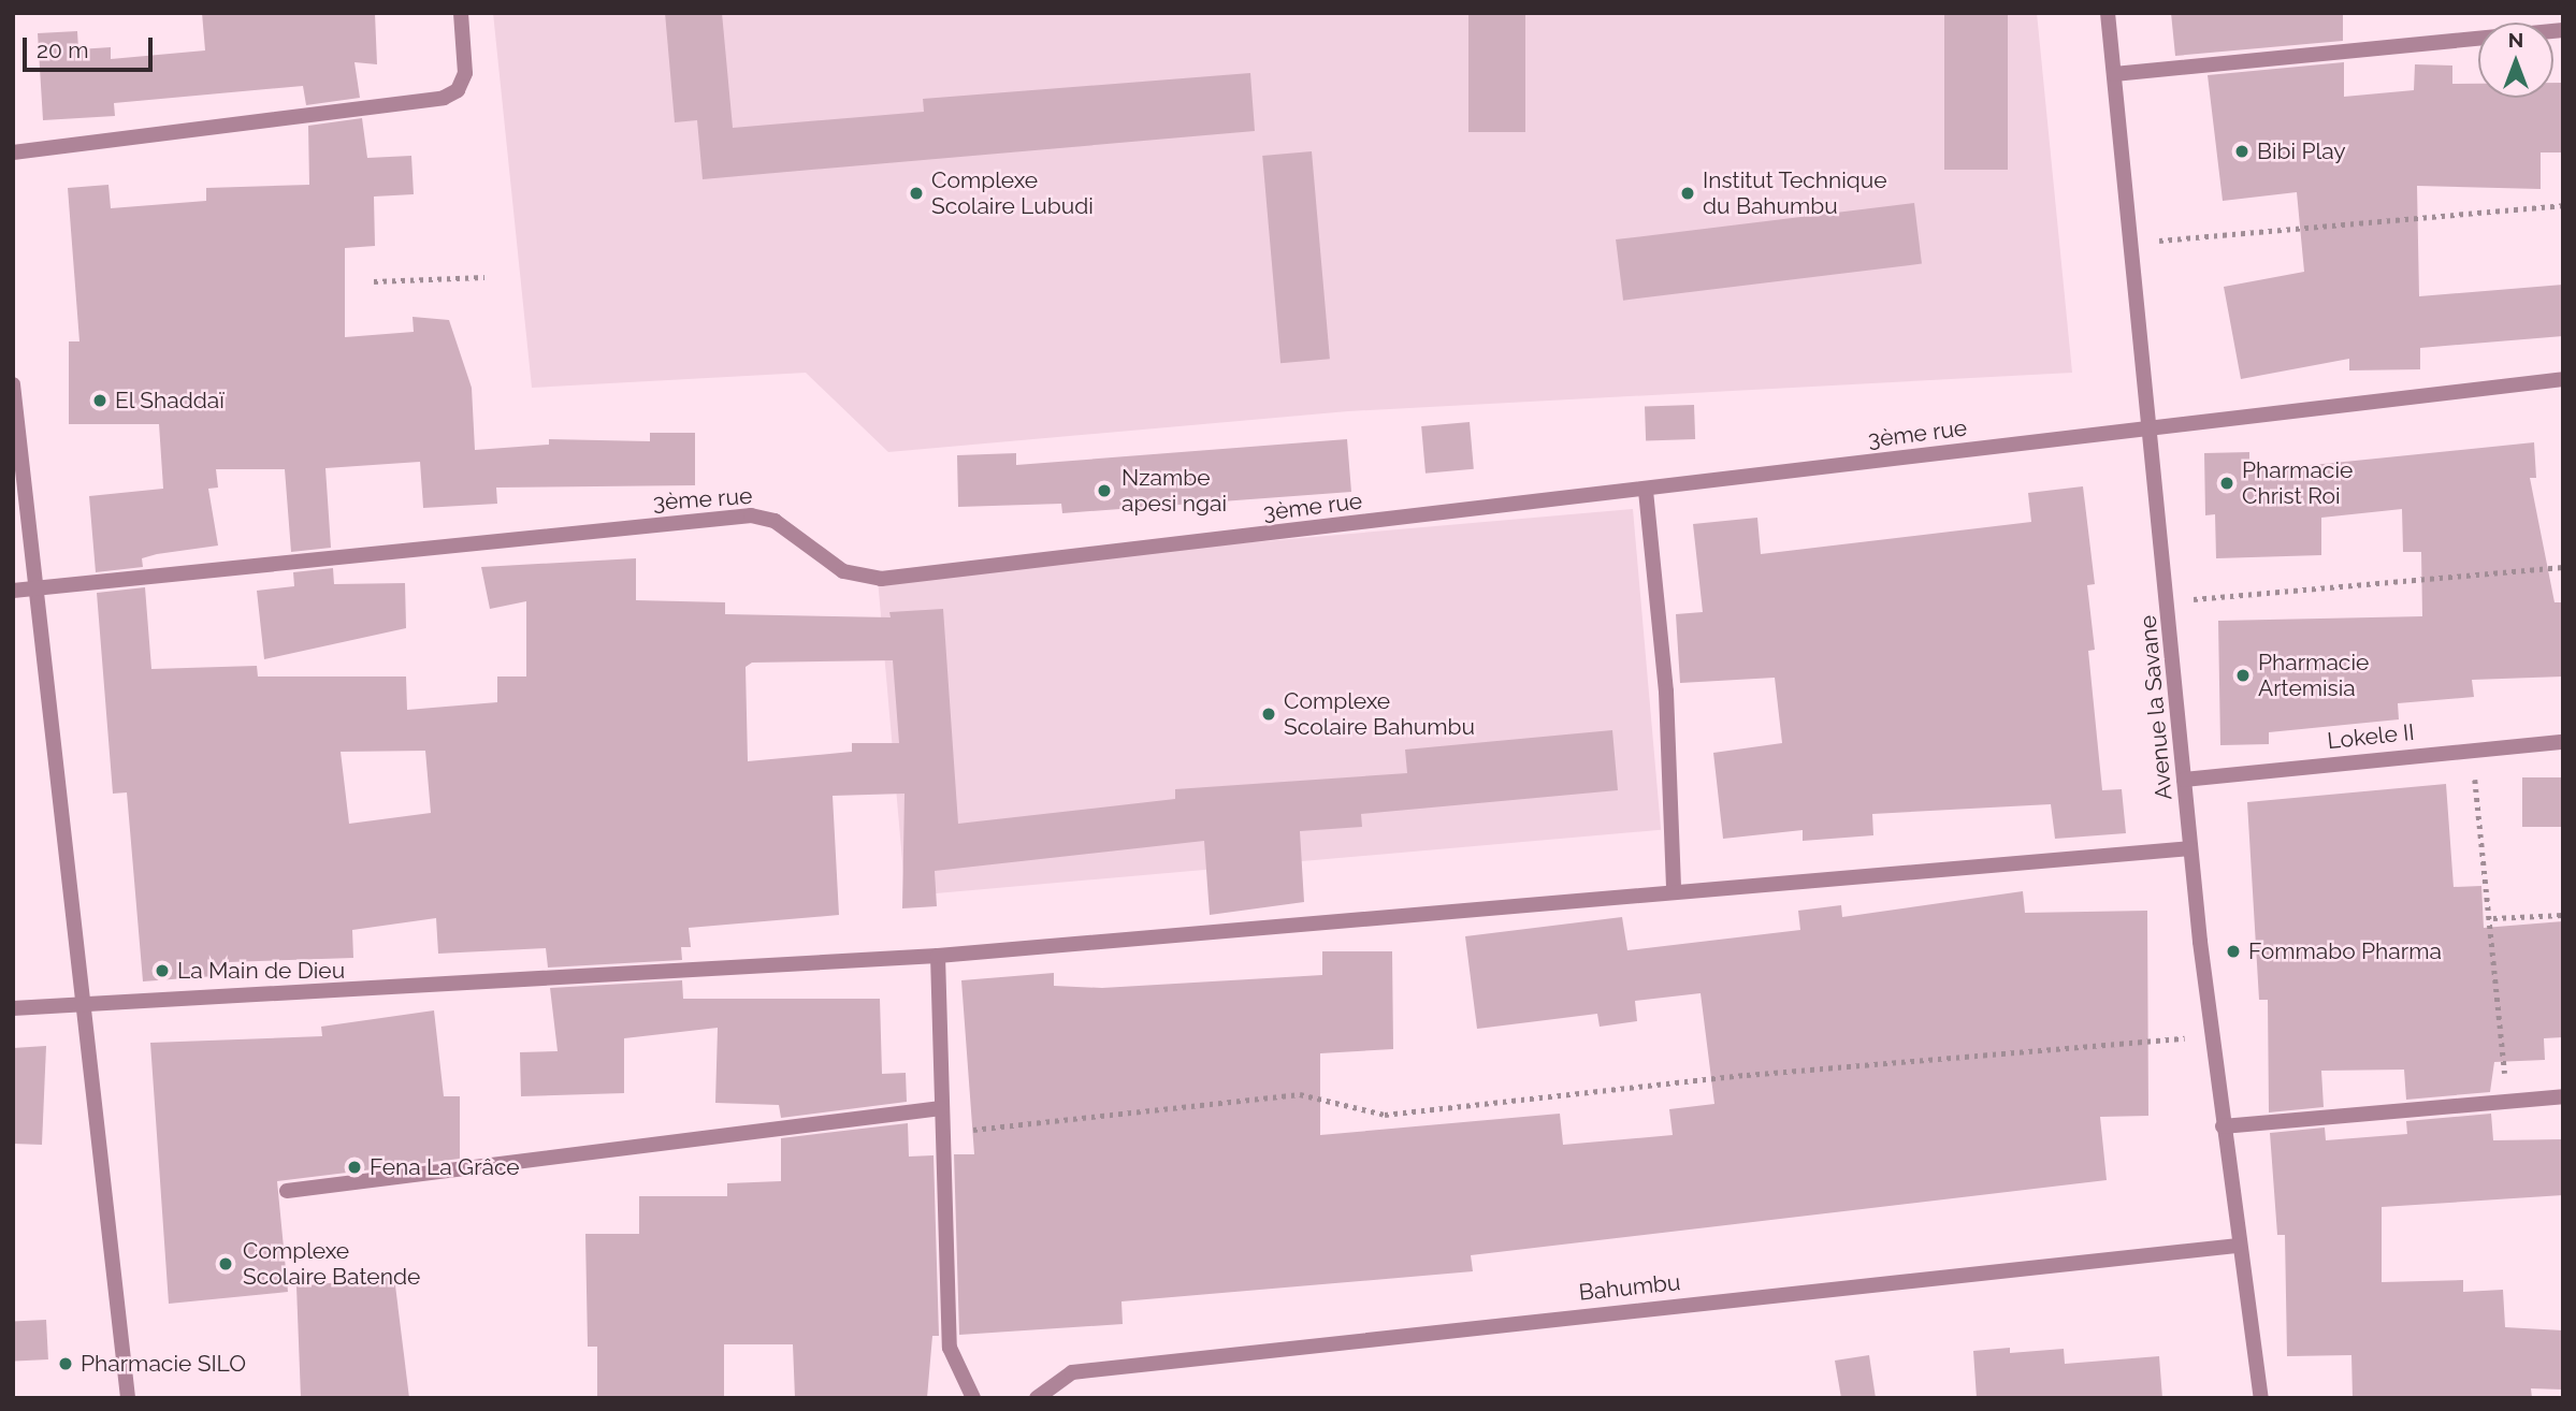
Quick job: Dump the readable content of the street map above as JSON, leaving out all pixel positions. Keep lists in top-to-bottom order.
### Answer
{
  "streets": {
    "street": [
      "3ème rue",
      "Avenue la Savane",
      "Lokele II",
      "Bahumbu"
    ]
  },
  "crossings": [
    ["3ème rue", "Avenue la Savane"],
    ["Avenue la Savane", "Lokele II"],
    ["Avenue la Savane", "Bahumbu"]
  ],
  "places": [
    "Bibi Play",
    "Complexe Scolaire Lubudi",
    "Institut Technique du Bahumbu",
    "El Shaddaï",
    "Pharmacie Christ Roi",
    "Nzambe apesi ngai",
    "Pharmacie Artemisia",
    "Complexe Scolaire Bahumbu",
    "Fommabo Pharma",
    "La Main de Dieu",
    "Fena La Grâce",
    "Complexe Scolaire Batende",
    "Pharmacie SILO"
  ],
  "scale_bar": "20 m",
  "north": "top"
}
